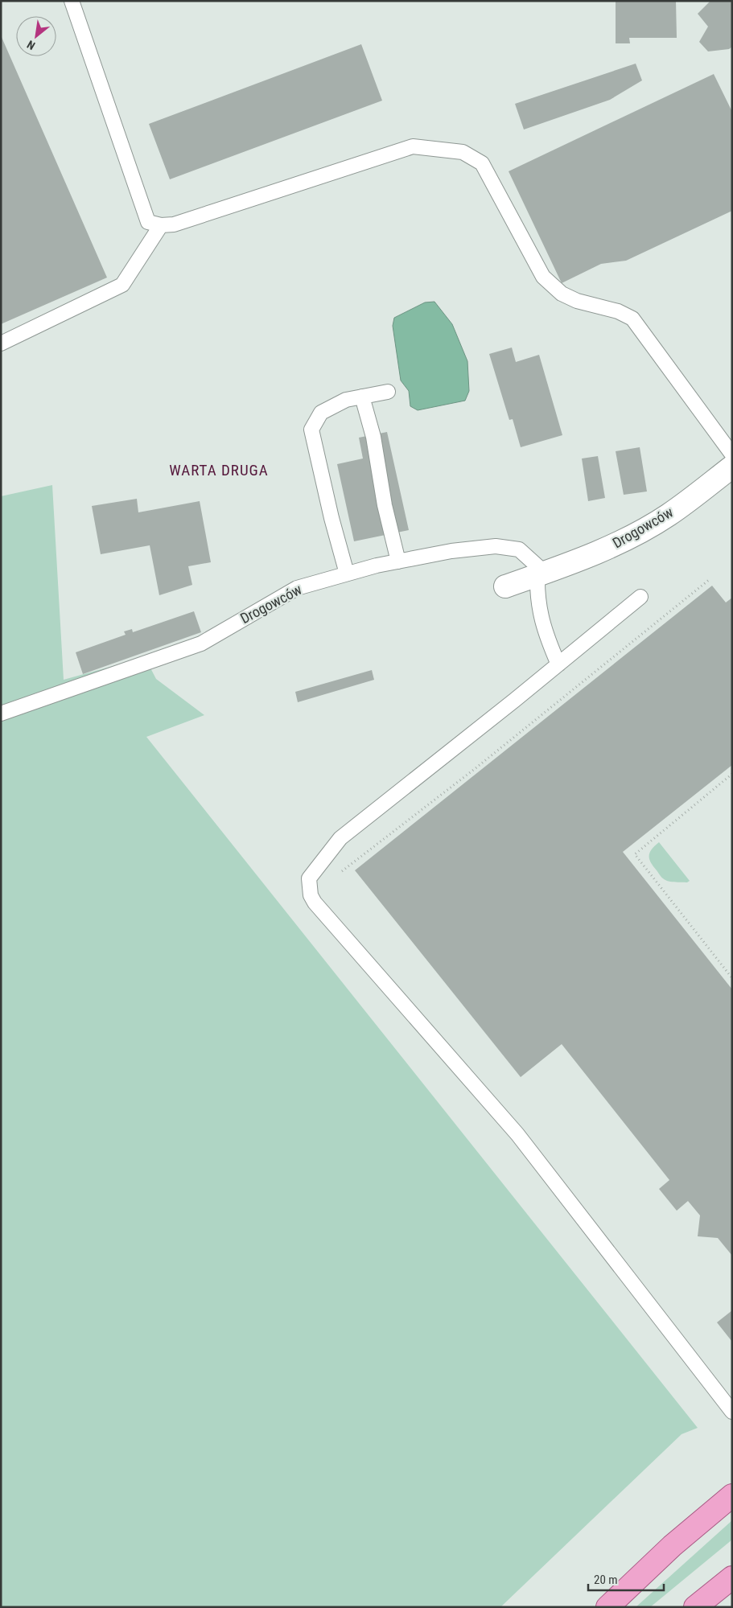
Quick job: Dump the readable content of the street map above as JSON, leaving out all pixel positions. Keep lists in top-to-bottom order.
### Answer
{
  "streets": {
    "street": ["Drogowców"]
  },
  "districts": ["WARTA DRUGA"],
  "scale_bar": "20 m",
  "north": "bottom left"
}
